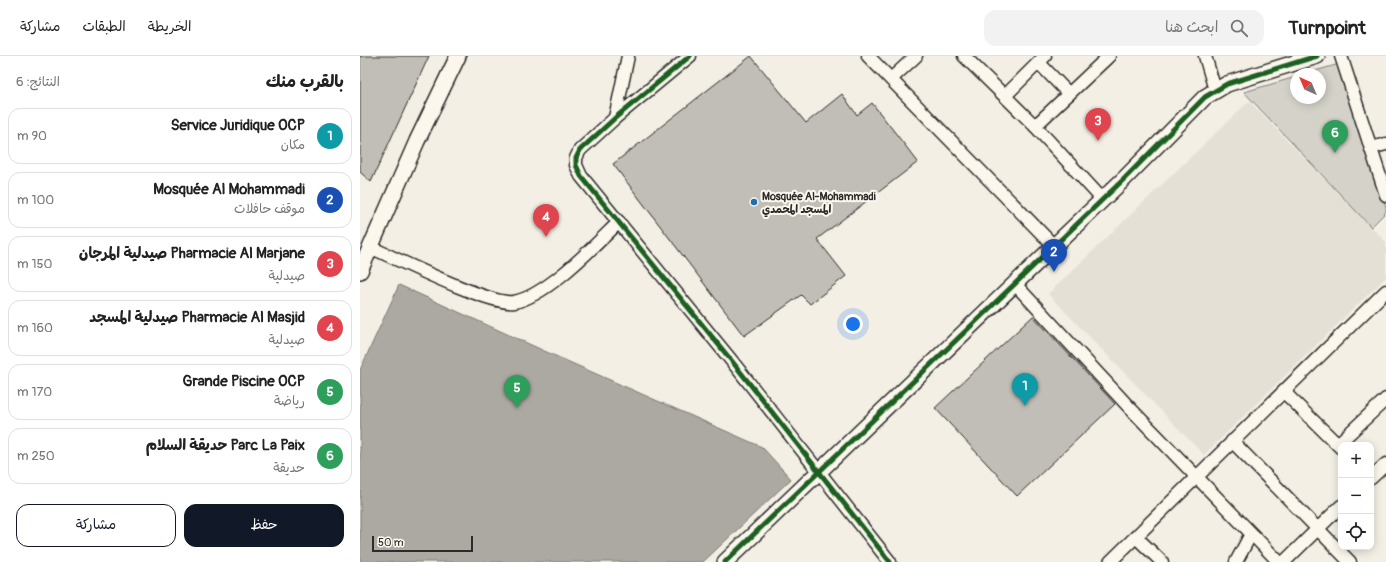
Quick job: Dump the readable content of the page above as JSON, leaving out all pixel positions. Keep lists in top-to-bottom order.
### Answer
{
  "places": ["Mosquée Al-Mohammadi المسجد المحمدي"],
  "scale_bar": "50 m",
  "north": "top left",
  "page": {
    "header": "Turnpoint",
    "search": "ابحث هنا",
    "nav": ["الخريطة", "الطبقات", "مشاركة"],
    "heading": ["بالقرب منك", "النتائج: 6"],
    "pins": [
      "3",
      "6",
      "4",
      "2",
      "1",
      "5"
    ],
    "list": [
      {
        "mark": "1",
        "name": "Service Juridique OCP",
        "note": "مكان",
        "value": "90 m"
      },
      {
        "mark": "2",
        "name": "Mosquée Al Mohammadi",
        "note": "موقف حافلات",
        "value": "100 m"
      },
      {
        "mark": "3",
        "name": "Pharmacie Al Marjane صيدلية المرجان",
        "note": "صيدلية",
        "value": "150 m"
      },
      {
        "mark": "4",
        "name": "Pharmacie Al Masjid صيدلية المسجد",
        "note": "صيدلية",
        "value": "160 m"
      },
      {
        "mark": "5",
        "name": "Grande Piscine OCP",
        "note": "رياضة",
        "value": "170 m"
      },
      {
        "mark": "6",
        "name": "Parc La Paix حديقة السلام",
        "note": "حديقة",
        "value": "250 m"
      }
    ],
    "map_buttons": ["+", "−"],
    "buttons": ["حفظ", "مشاركة"],
    "scale": "50 m"
  }
}
